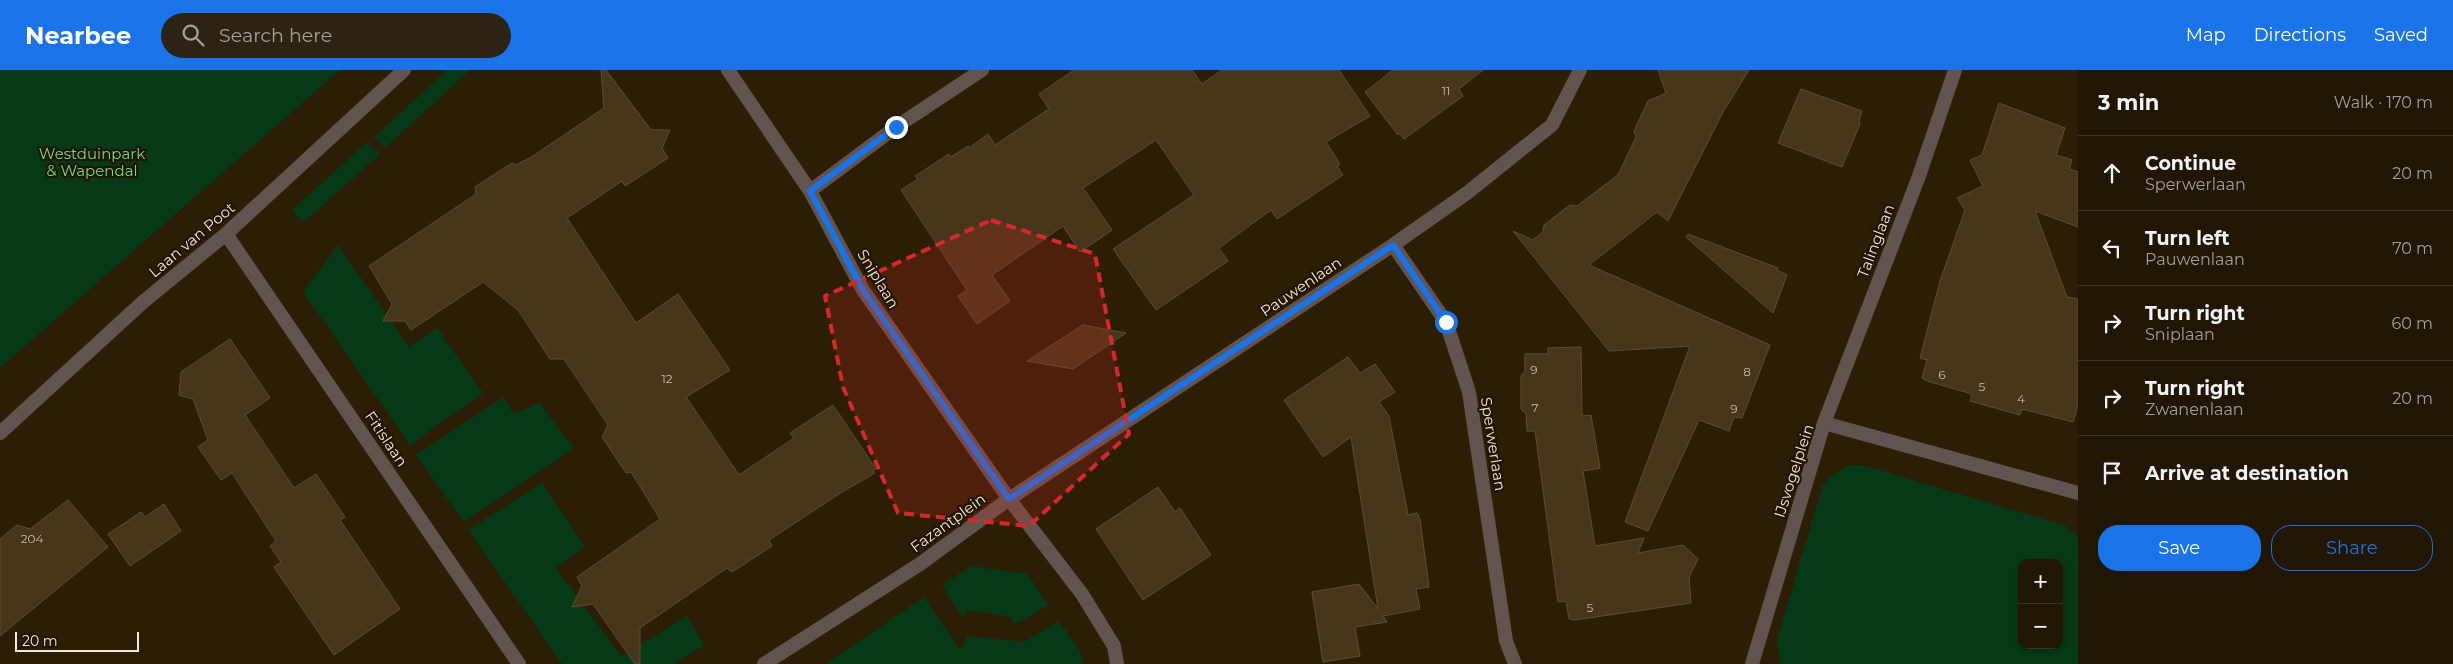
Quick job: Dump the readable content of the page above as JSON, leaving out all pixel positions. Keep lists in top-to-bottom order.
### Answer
{
  "streets": {
    "street": [
      "Laan van Poot",
      "Talinglaan",
      "Sniplaan",
      "Pauwenlaan",
      "Fitislaan",
      "Sperwerlaan",
      "IJsvogelplein",
      "Fazantplein"
    ]
  },
  "crossings": [
    ["Laan van Poot", "Fitislaan"],
    ["Talinglaan", "IJsvogelplein"],
    ["Sniplaan", "Pauwenlaan"],
    ["Sniplaan", "Fazantplein"],
    ["Pauwenlaan", "Sperwerlaan"],
    ["Pauwenlaan", "Fazantplein"]
  ],
  "parks": ["Westduinpark & Wapendal"],
  "house_numbers": [
    "11",
    "9",
    "8",
    "6",
    "12",
    "5",
    "4",
    "7",
    "9",
    "204",
    "5"
  ],
  "scale_bar": "20 m",
  "page": {
    "header": "Nearbee",
    "search": "Search here",
    "nav": ["Map", "Directions", "Saved"],
    "heading": ["3 min", "Walk · 170 m"],
    "list": [
      ["Continue", "Sperwerlaan", "20 m"],
      ["Turn left", "Pauwenlaan", "70 m"],
      ["Turn right", "Sniplaan", "60 m"],
      ["Turn right", "Zwanenlaan", "20 m"],
      "Arrive at destination"
    ],
    "buttons": ["Save", "Share"],
    "map_buttons": ["+", "−"],
    "scale": "20 m"
  }
}
